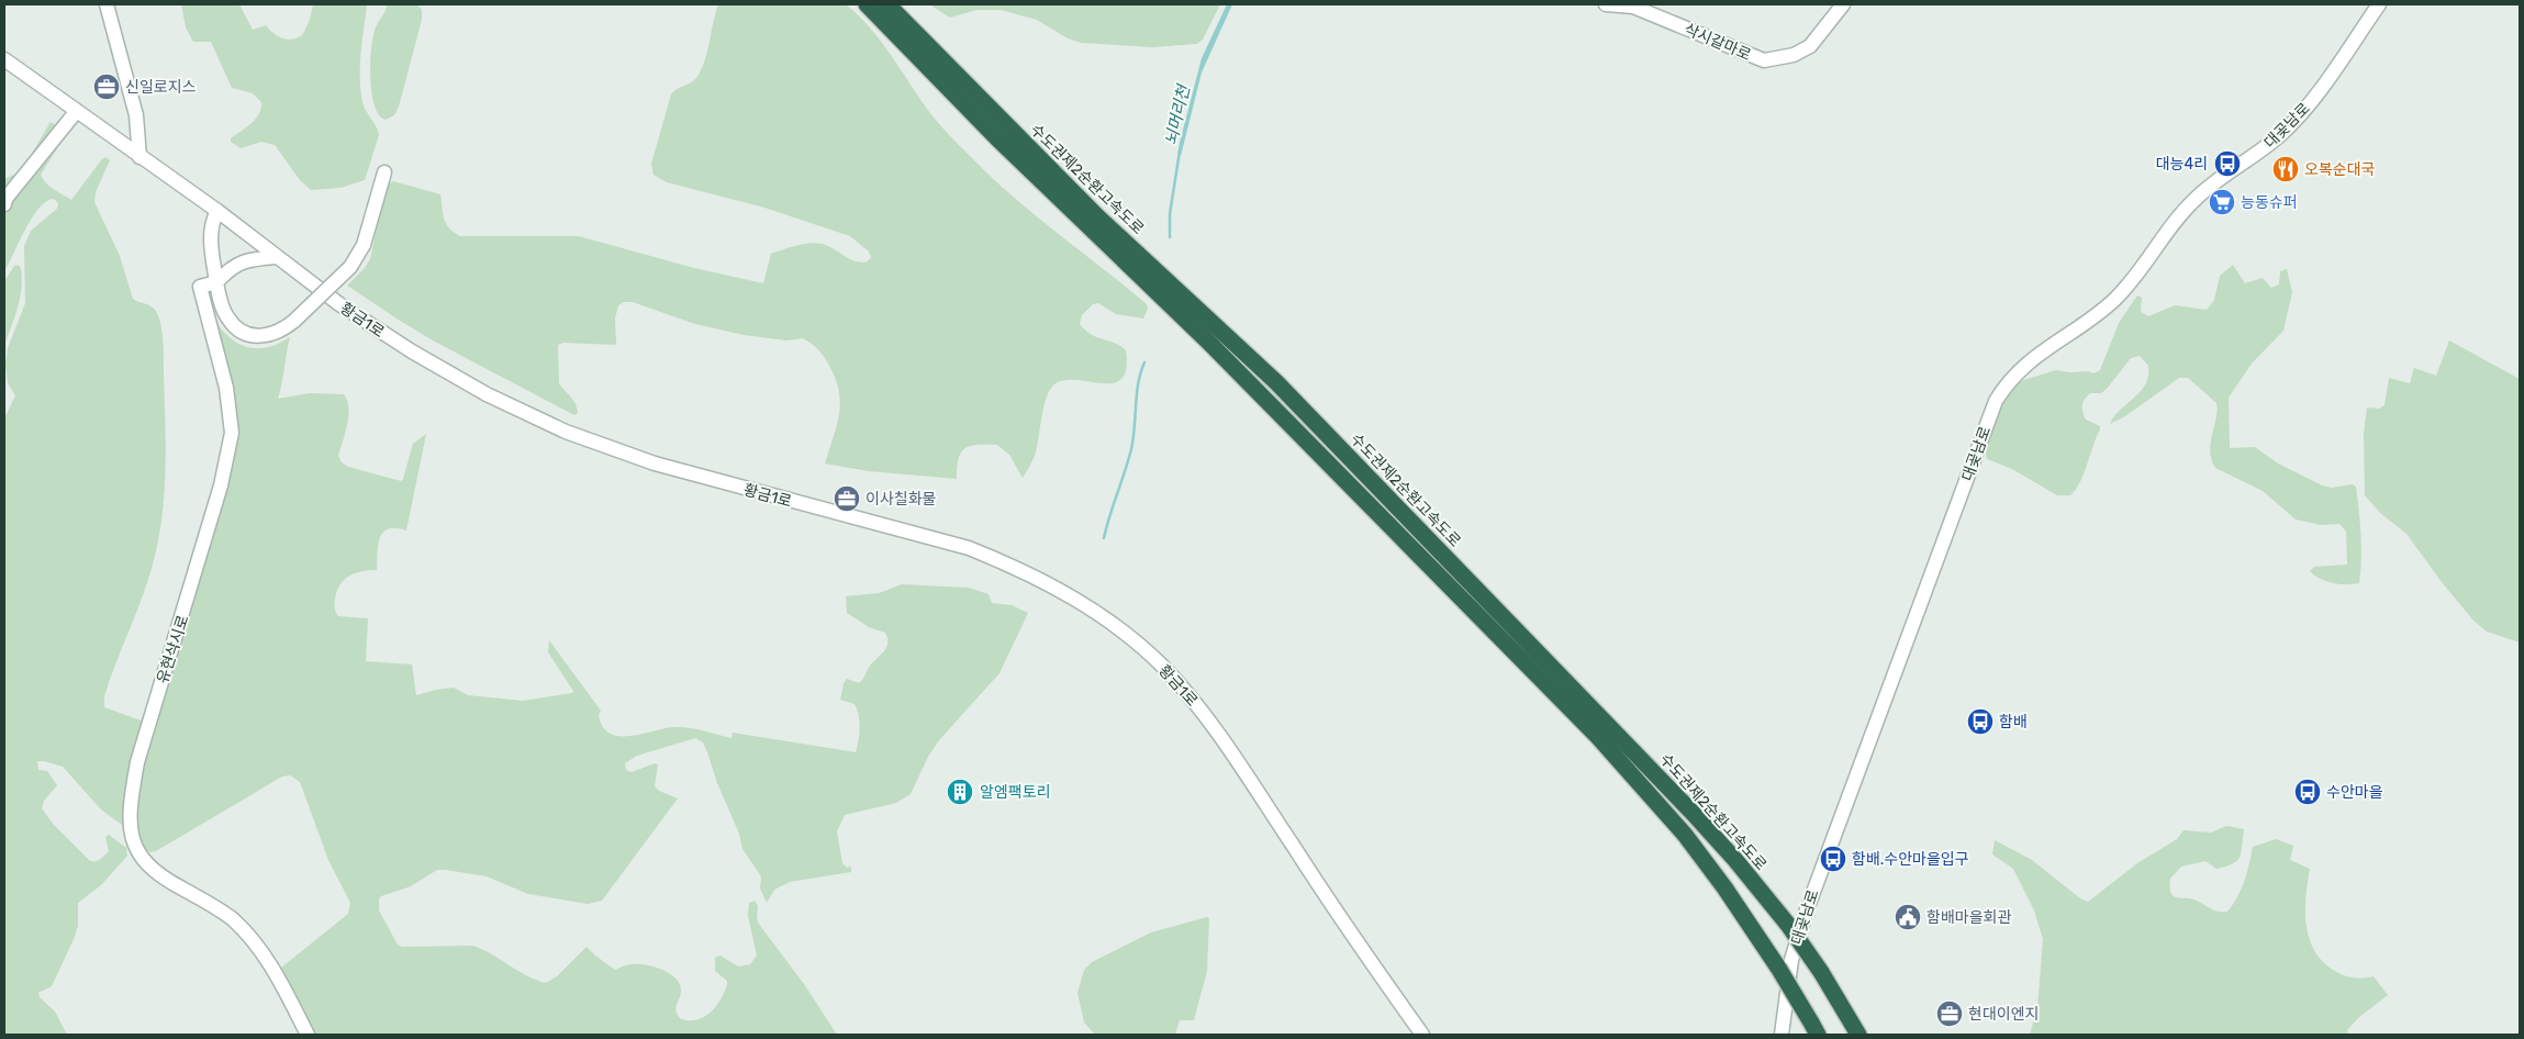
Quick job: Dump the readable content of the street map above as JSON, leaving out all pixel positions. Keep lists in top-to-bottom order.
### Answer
{
  "streets": {
    "highway": ["수도권제2순환고속도로"],
    "street": [
      "삭시갈마로",
      "대곶남로",
      "황금1로",
      "유현삭시로"
    ]
  },
  "water": ["뇌머리천"],
  "places": {
    "office": ["신일로지스", "이사칠화물", "현대이엔지"],
    "bus stop": [
      "대능4리",
      "함배",
      "수안마을",
      "함배.수안마을입구"
    ],
    "restaurant": ["오복순대국"],
    "supermarket": ["능동슈퍼"],
    "building": ["알엠팩토리"],
    "public building": ["함배마을회관"]
  }
}
